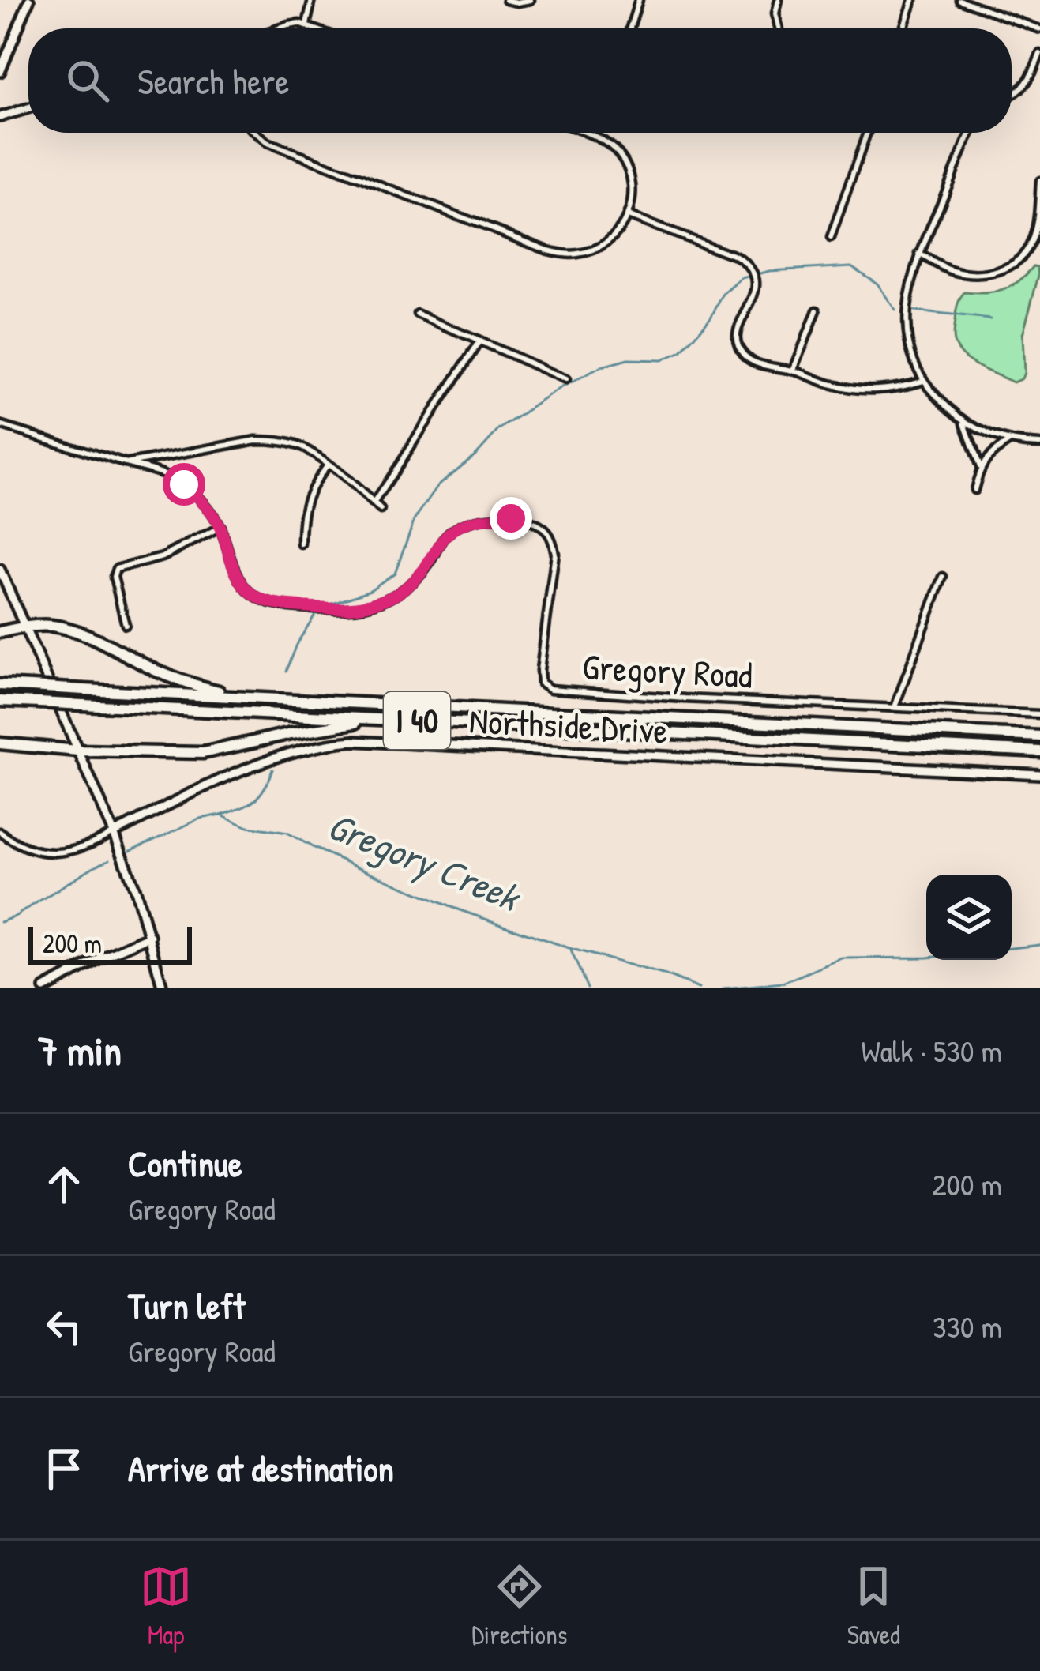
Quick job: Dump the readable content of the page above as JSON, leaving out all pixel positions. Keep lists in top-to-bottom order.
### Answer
{
  "streets": {
    "highway": ["I 40"],
    "street": ["Gregory Road", "Northside Drive"]
  },
  "water": ["Gregory Creek"],
  "scale_bar": "200 m",
  "page": {
    "search": "Search here",
    "scale": "200 m",
    "heading": ["7 min", "Walk · 530 m"],
    "list": [
      ["Continue", "Gregory Road", "200 m"],
      ["Turn left", "Gregory Road", "330 m"],
      "Arrive at destination"
    ],
    "nav": ["Map", "Directions", "Saved"]
  }
}
